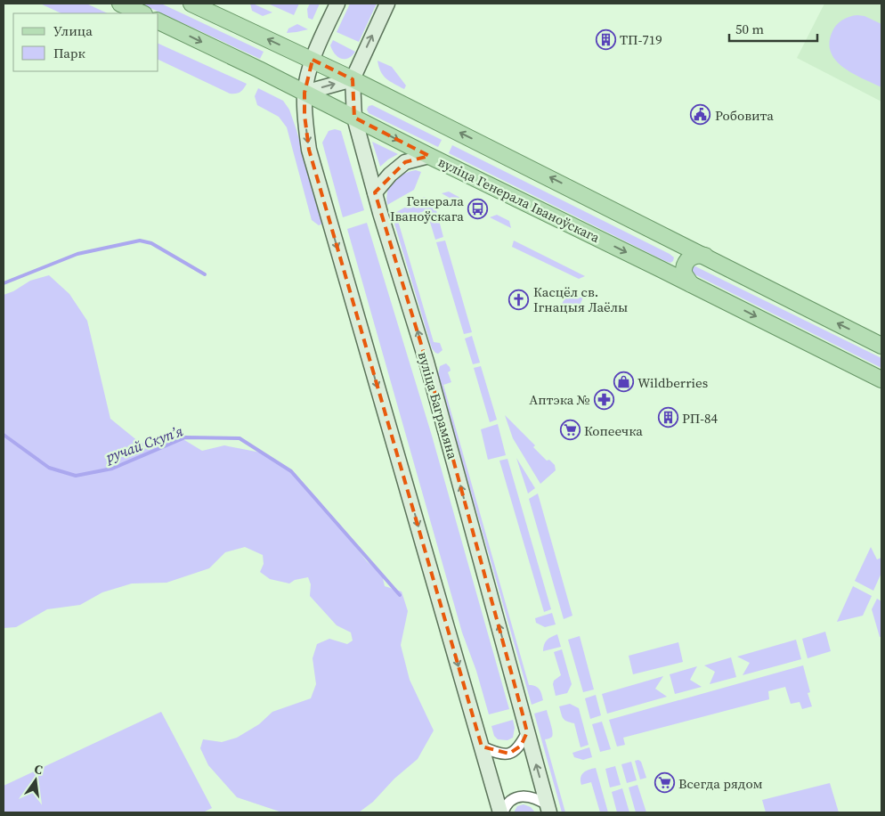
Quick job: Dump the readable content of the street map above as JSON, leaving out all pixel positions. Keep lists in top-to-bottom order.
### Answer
{
  "streets": {
    "main road": ["вуліца Генерала Іваноўскага"],
    "street": ["вуліца Баграмяна"]
  },
  "crossings": [
    ["вуліца Генерала Іваноўскага", "вуліца Баграмяна"]
  ],
  "water": ["ручай Скупʼя"],
  "places": {
    "building": ["ТП-719", "РП-84"],
    "public building": ["Робовита"],
    "bus stop": ["Генерала Іваноўскага"],
    "church": ["Касцёл св. Ігнацыя Лаёлы"],
    "shop": ["Wildberries"],
    "pharmacy": ["Аптэка №"],
    "supermarket": ["Копеечка", "Всегда рядом"]
  },
  "legend": ["Улица", "Парк"],
  "scale_bar": "50 m",
  "north": "top"
}
